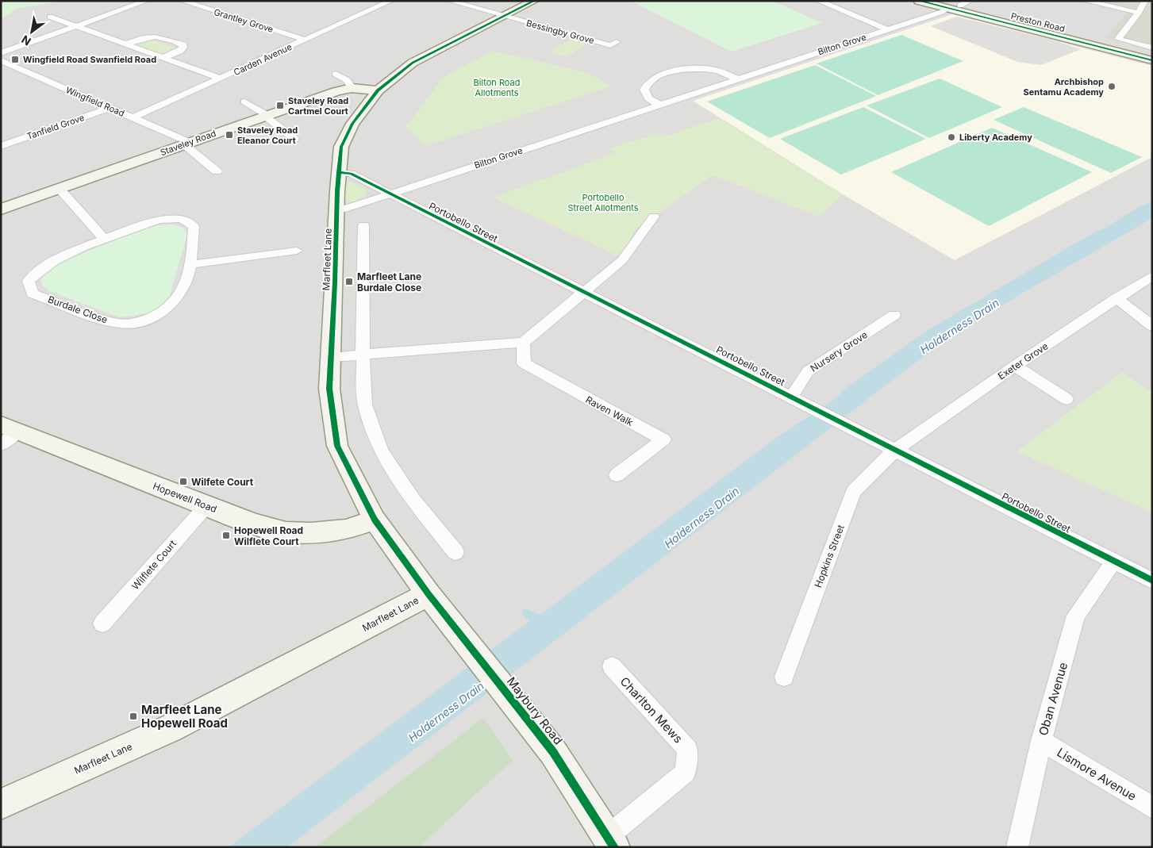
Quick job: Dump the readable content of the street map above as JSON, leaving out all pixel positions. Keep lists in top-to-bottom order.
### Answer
{
  "streets": {
    "street": [
      "Grantley Grove",
      "Preston Road",
      "Bessingby Grove",
      "Bilton Grove",
      "Carden Avenue",
      "Wingfield Road",
      "Tanfield Grove",
      "Staveley Road",
      "Portobello Street",
      "Marfleet Lane",
      "Burdale Close",
      "Nursery Grove",
      "Exeter Grove",
      "Raven Walk",
      "Hopewell Road",
      "Hopkins Street",
      "Wilflete Court",
      "Oban Avenue",
      "Charlton Mews",
      "Maybury Road",
      "Lismore Avenue"
    ]
  },
  "crossings": [
    ["Grantley Grove", "Carden Avenue"],
    ["Preston Road", "Bilton Grove"],
    ["Bessingby Grove", "Marfleet Lane"],
    ["Bilton Grove", "Portobello Street"],
    ["Bilton Grove", "Marfleet Lane"],
    ["Carden Avenue", "Wingfield Road"],
    ["Wingfield Road", "Tanfield Grove"],
    ["Wingfield Road", "Staveley Road"],
    ["Staveley Road", "Marfleet Lane"],
    ["Portobello Street", "Marfleet Lane"],
    ["Portobello Street", "Nursery Grove"],
    ["Portobello Street", "Exeter Grove"],
    ["Portobello Street", "Hopkins Street"],
    ["Portobello Street", "Oban Avenue"],
    ["Marfleet Lane", "Hopewell Road"],
    ["Marfleet Lane", "Maybury Road"],
    ["Exeter Grove", "Hopkins Street"],
    ["Hopewell Road", "Wilflete Court"],
    ["Oban Avenue", "Lismore Avenue"],
    ["Charlton Mews", "Maybury Road"]
  ],
  "water": ["Holderness Drain"],
  "parks": ["Bilton Road Allotments", "Portobello Street Allotments"],
  "places": {
    "transit": [
      "Wingfield Road Swanfield Road",
      "Staveley Road Cartmel Court",
      "Staveley Road Eleanor Court",
      "Marfleet Lane Burdale Close",
      "Wilfete Court",
      "Hopewell Road Wilflete Court",
      "Marfleet Lane Hopewell Road"
    ],
    "other": ["Archbishop Sentamu Academy", "Liberty Academy"]
  },
  "north": "bottom left"
}
